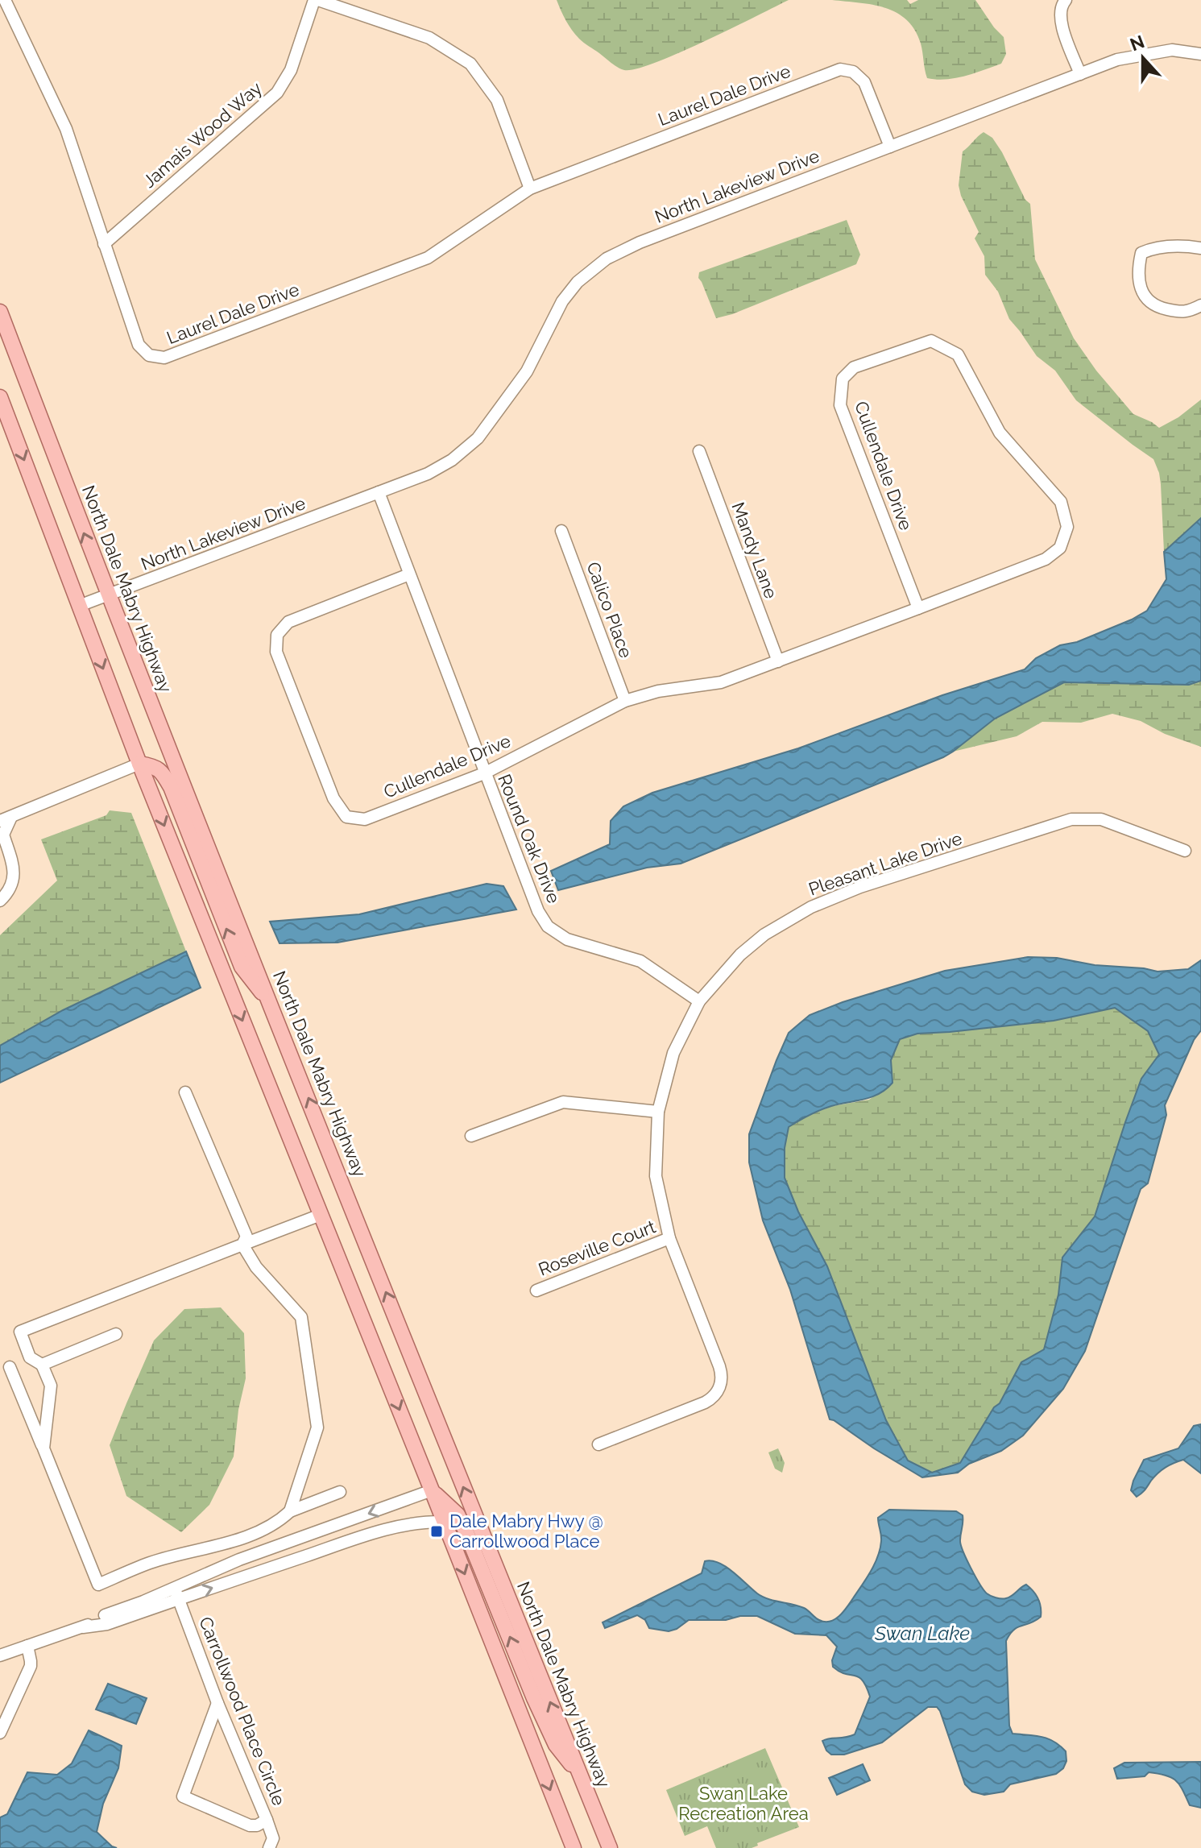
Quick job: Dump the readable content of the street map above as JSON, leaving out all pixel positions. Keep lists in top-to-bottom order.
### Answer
{
  "streets": {
    "main road": ["North Dale Mabry Highway"],
    "street": [
      "Laurel Dale Drive",
      "Jamais Wood Way",
      "North Lakeview Drive",
      "Cullendale Drive",
      "Mandy Lane",
      "Calico Place",
      "Round Oak Drive",
      "Pleasant Lake Drive",
      "Roseville Court",
      "Carrollwood Place Circle"
    ]
  },
  "crossings": [
    ["Laurel Dale Drive", "Jamais Wood Way"],
    ["Laurel Dale Drive", "North Lakeview Drive"],
    ["North Lakeview Drive", "North Dale Mabry Highway"],
    ["North Lakeview Drive", "Round Oak Drive"],
    ["Cullendale Drive", "Mandy Lane"],
    ["Cullendale Drive", "Calico Place"],
    ["Cullendale Drive", "Round Oak Drive"],
    ["Round Oak Drive", "Pleasant Lake Drive"],
    ["Pleasant Lake Drive", "Roseville Court"]
  ],
  "water": ["Swan Lake"],
  "parks": ["Swan Lake Recreation Area"],
  "places": {
    "transit": ["Dale Mabry Hwy @ Carrollwood Place"]
  },
  "north": "top"
}
